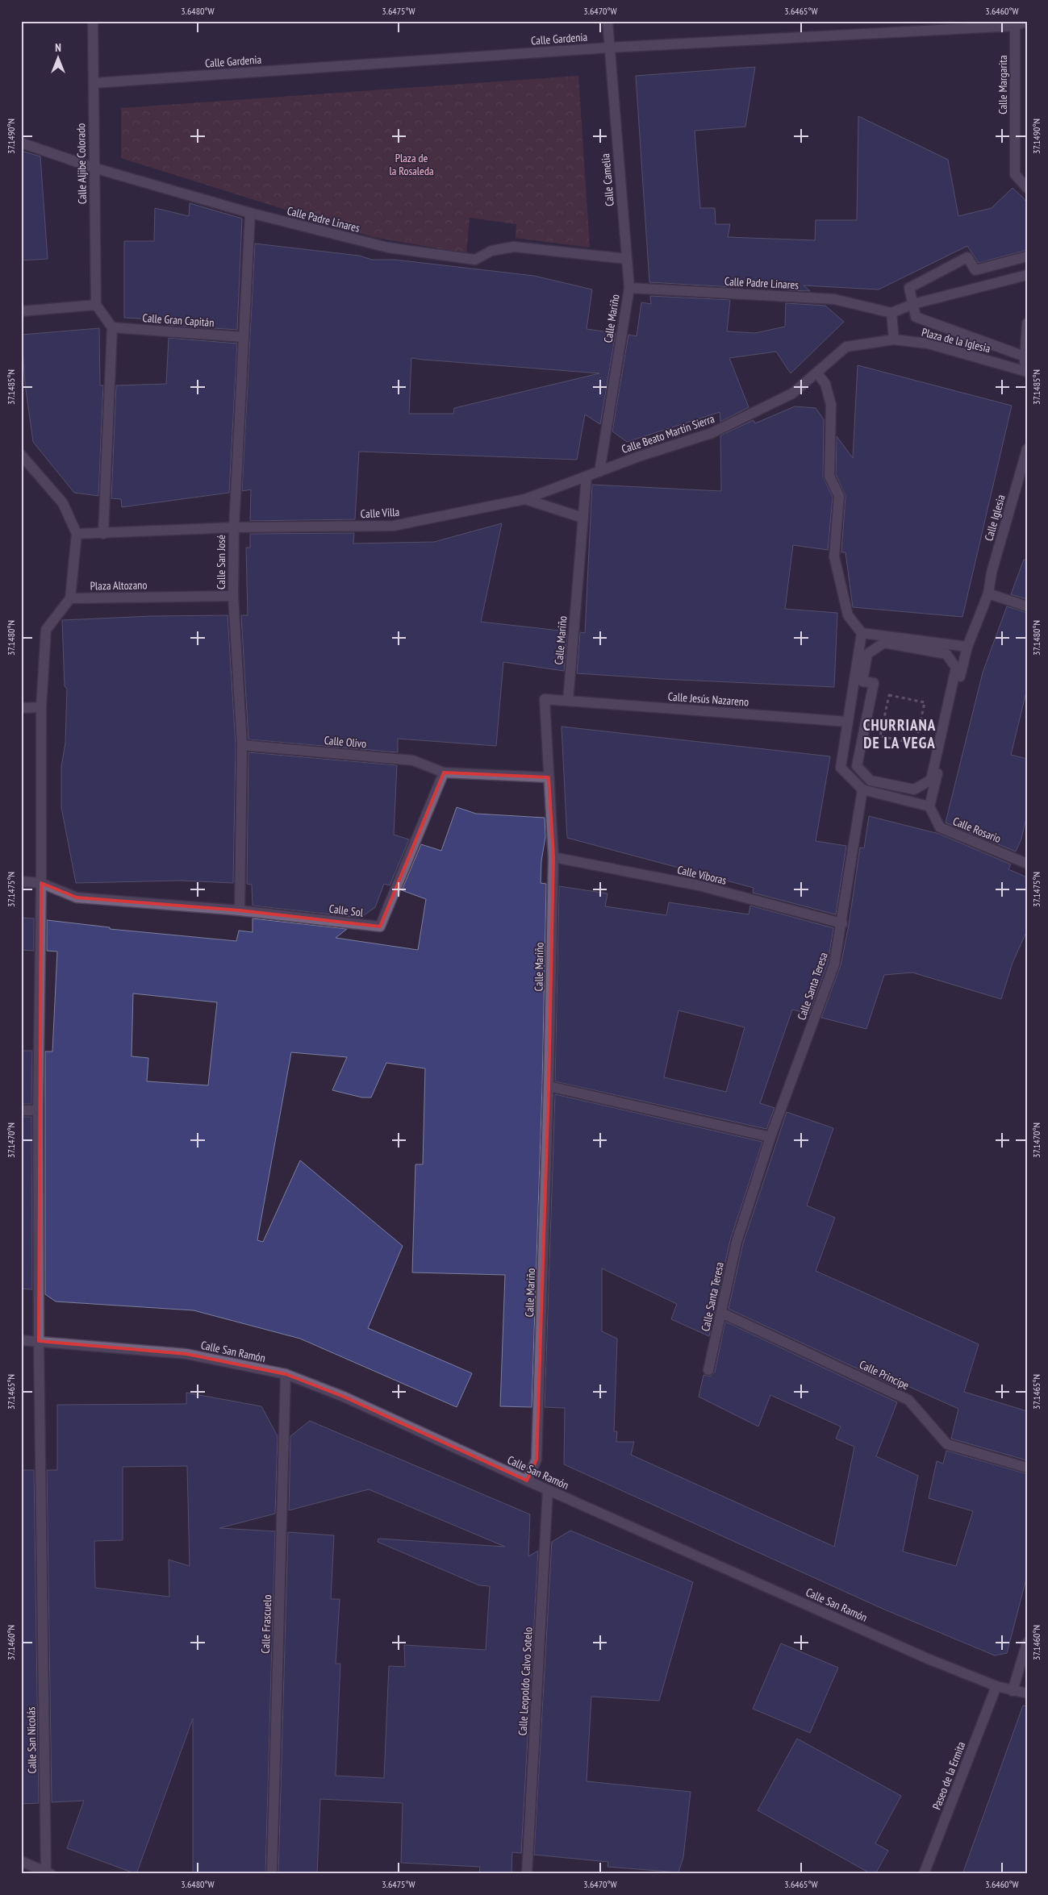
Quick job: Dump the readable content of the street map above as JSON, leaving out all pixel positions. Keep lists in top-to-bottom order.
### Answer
{
  "streets": {
    "street": [
      "Calle Gardenia",
      "Calle Margarita",
      "Calle Aljibe Colorado",
      "Calle Camelia",
      "Calle Padre Linares",
      "Calle Mariño",
      "Calle Gran Capitán",
      "Plaza de la Iglesia",
      "Calle Beato Martín Sierra",
      "Calle Villa",
      "Calle Iglesia",
      "Calle San José",
      "Plaza Altozano",
      "Calle Jesús Nazareno",
      "Calle Olivo",
      "Calle Rosario",
      "Calle Víboras",
      "Calle Sol",
      "Calle Santa Teresa",
      "Calle San Ramón",
      "Calle Principe",
      "Calle Frascuelo",
      "Calle Leopoldo Calvo Sotelo",
      "Calle San Nicolás",
      "Paseo de la Ermita"
    ]
  },
  "crossings": [
    ["Calle Gardenia", "Calle Margarita"],
    ["Calle Gardenia", "Calle Aljibe Colorado"],
    ["Calle Gardenia", "Calle Camelia"],
    ["Calle Aljibe Colorado", "Calle Padre Linares"],
    ["Calle Camelia", "Calle Padre Linares"],
    ["Calle Camelia", "Calle Mariño"],
    ["Calle Padre Linares", "Calle Mariño"],
    ["Calle Padre Linares", "Calle San José"],
    ["Calle Mariño", "Calle Beato Martín Sierra"],
    ["Calle Mariño", "Calle Villa"],
    ["Calle Mariño", "Calle Jesús Nazareno"],
    ["Calle Mariño", "Calle Víboras"],
    ["Calle Mariño", "Calle San Ramón"],
    ["Calle Gran Capitán", "Calle San José"],
    ["Plaza de la Iglesia", "Calle Beato Martín Sierra"],
    ["Calle Beato Martín Sierra", "Calle Villa"],
    ["Calle Villa", "Calle San José"],
    ["Calle Iglesia", "Calle Rosario"],
    ["Calle San José", "Plaza Altozano"],
    ["Calle San José", "Calle Olivo"],
    ["Calle San José", "Calle Sol"],
    ["Plaza Altozano", "Calle San Nicolás"],
    ["Calle Olivo", "Calle Sol"],
    ["Calle Víboras", "Calle Santa Teresa"],
    ["Calle Sol", "Calle San Nicolás"],
    ["Calle Santa Teresa", "Calle Principe"],
    ["Calle San Ramón", "Calle Frascuelo"],
    ["Calle San Ramón", "Calle Leopoldo Calvo Sotelo"],
    ["Calle San Ramón", "Calle San Nicolás"],
    ["Calle San Ramón", "Paseo de la Ermita"]
  ],
  "districts": ["CHURRIANA DE LA VEGA"],
  "parks": ["Plaza de la Rosaleda"],
  "north": "top",
  "coordinates": [
    "3.6480°W",
    "3.6475°W",
    "3.6470°W",
    "3.6465°W",
    "3.6460°W",
    "37.1490°N",
    "37.1485°N",
    "37.1480°N",
    "37.1475°N",
    "37.1470°N",
    "37.1465°N",
    "37.1460°N"
  ]
}
